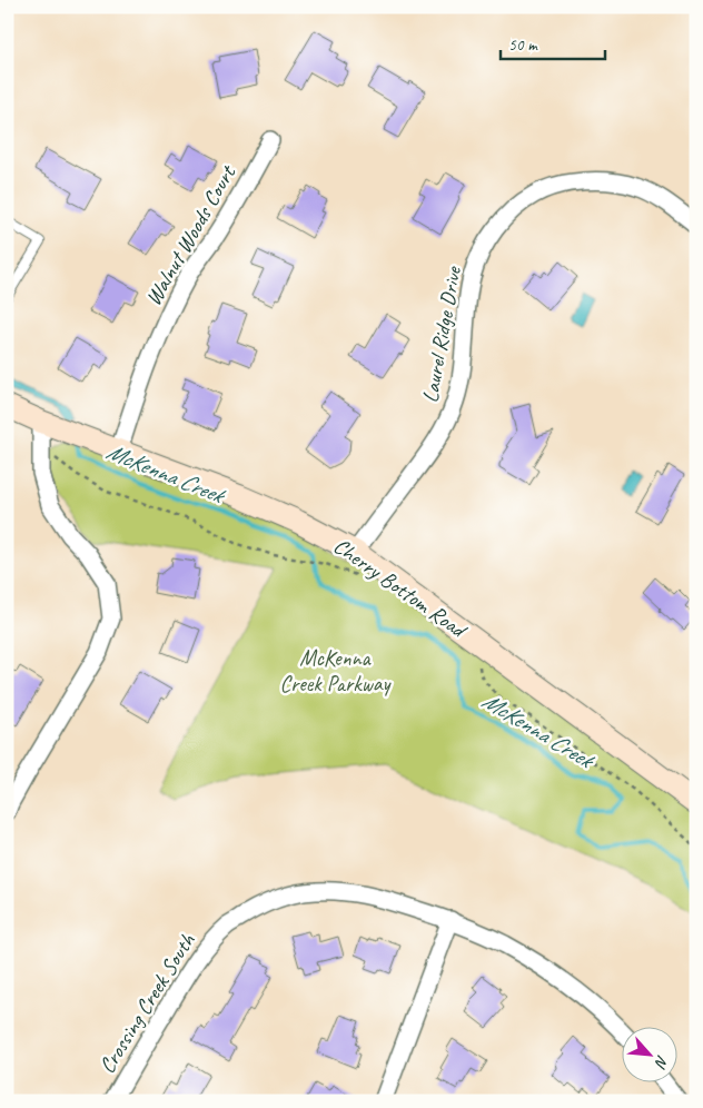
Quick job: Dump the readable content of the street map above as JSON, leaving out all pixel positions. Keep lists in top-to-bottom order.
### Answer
{
  "streets": {
    "main road": ["Cherry Bottom Road"],
    "street": ["Walnut Woods Court", "Laurel Ridge Drive", "Crossing Creek South"]
  },
  "crossings": [
    ["Walnut Woods Court", "Cherry Bottom Road"],
    ["Laurel Ridge Drive", "Cherry Bottom Road"]
  ],
  "water": ["McKenna Creek"],
  "parks": ["McKenna Creek Parkway"],
  "scale_bar": "50 m",
  "north": "bottom right"
}
